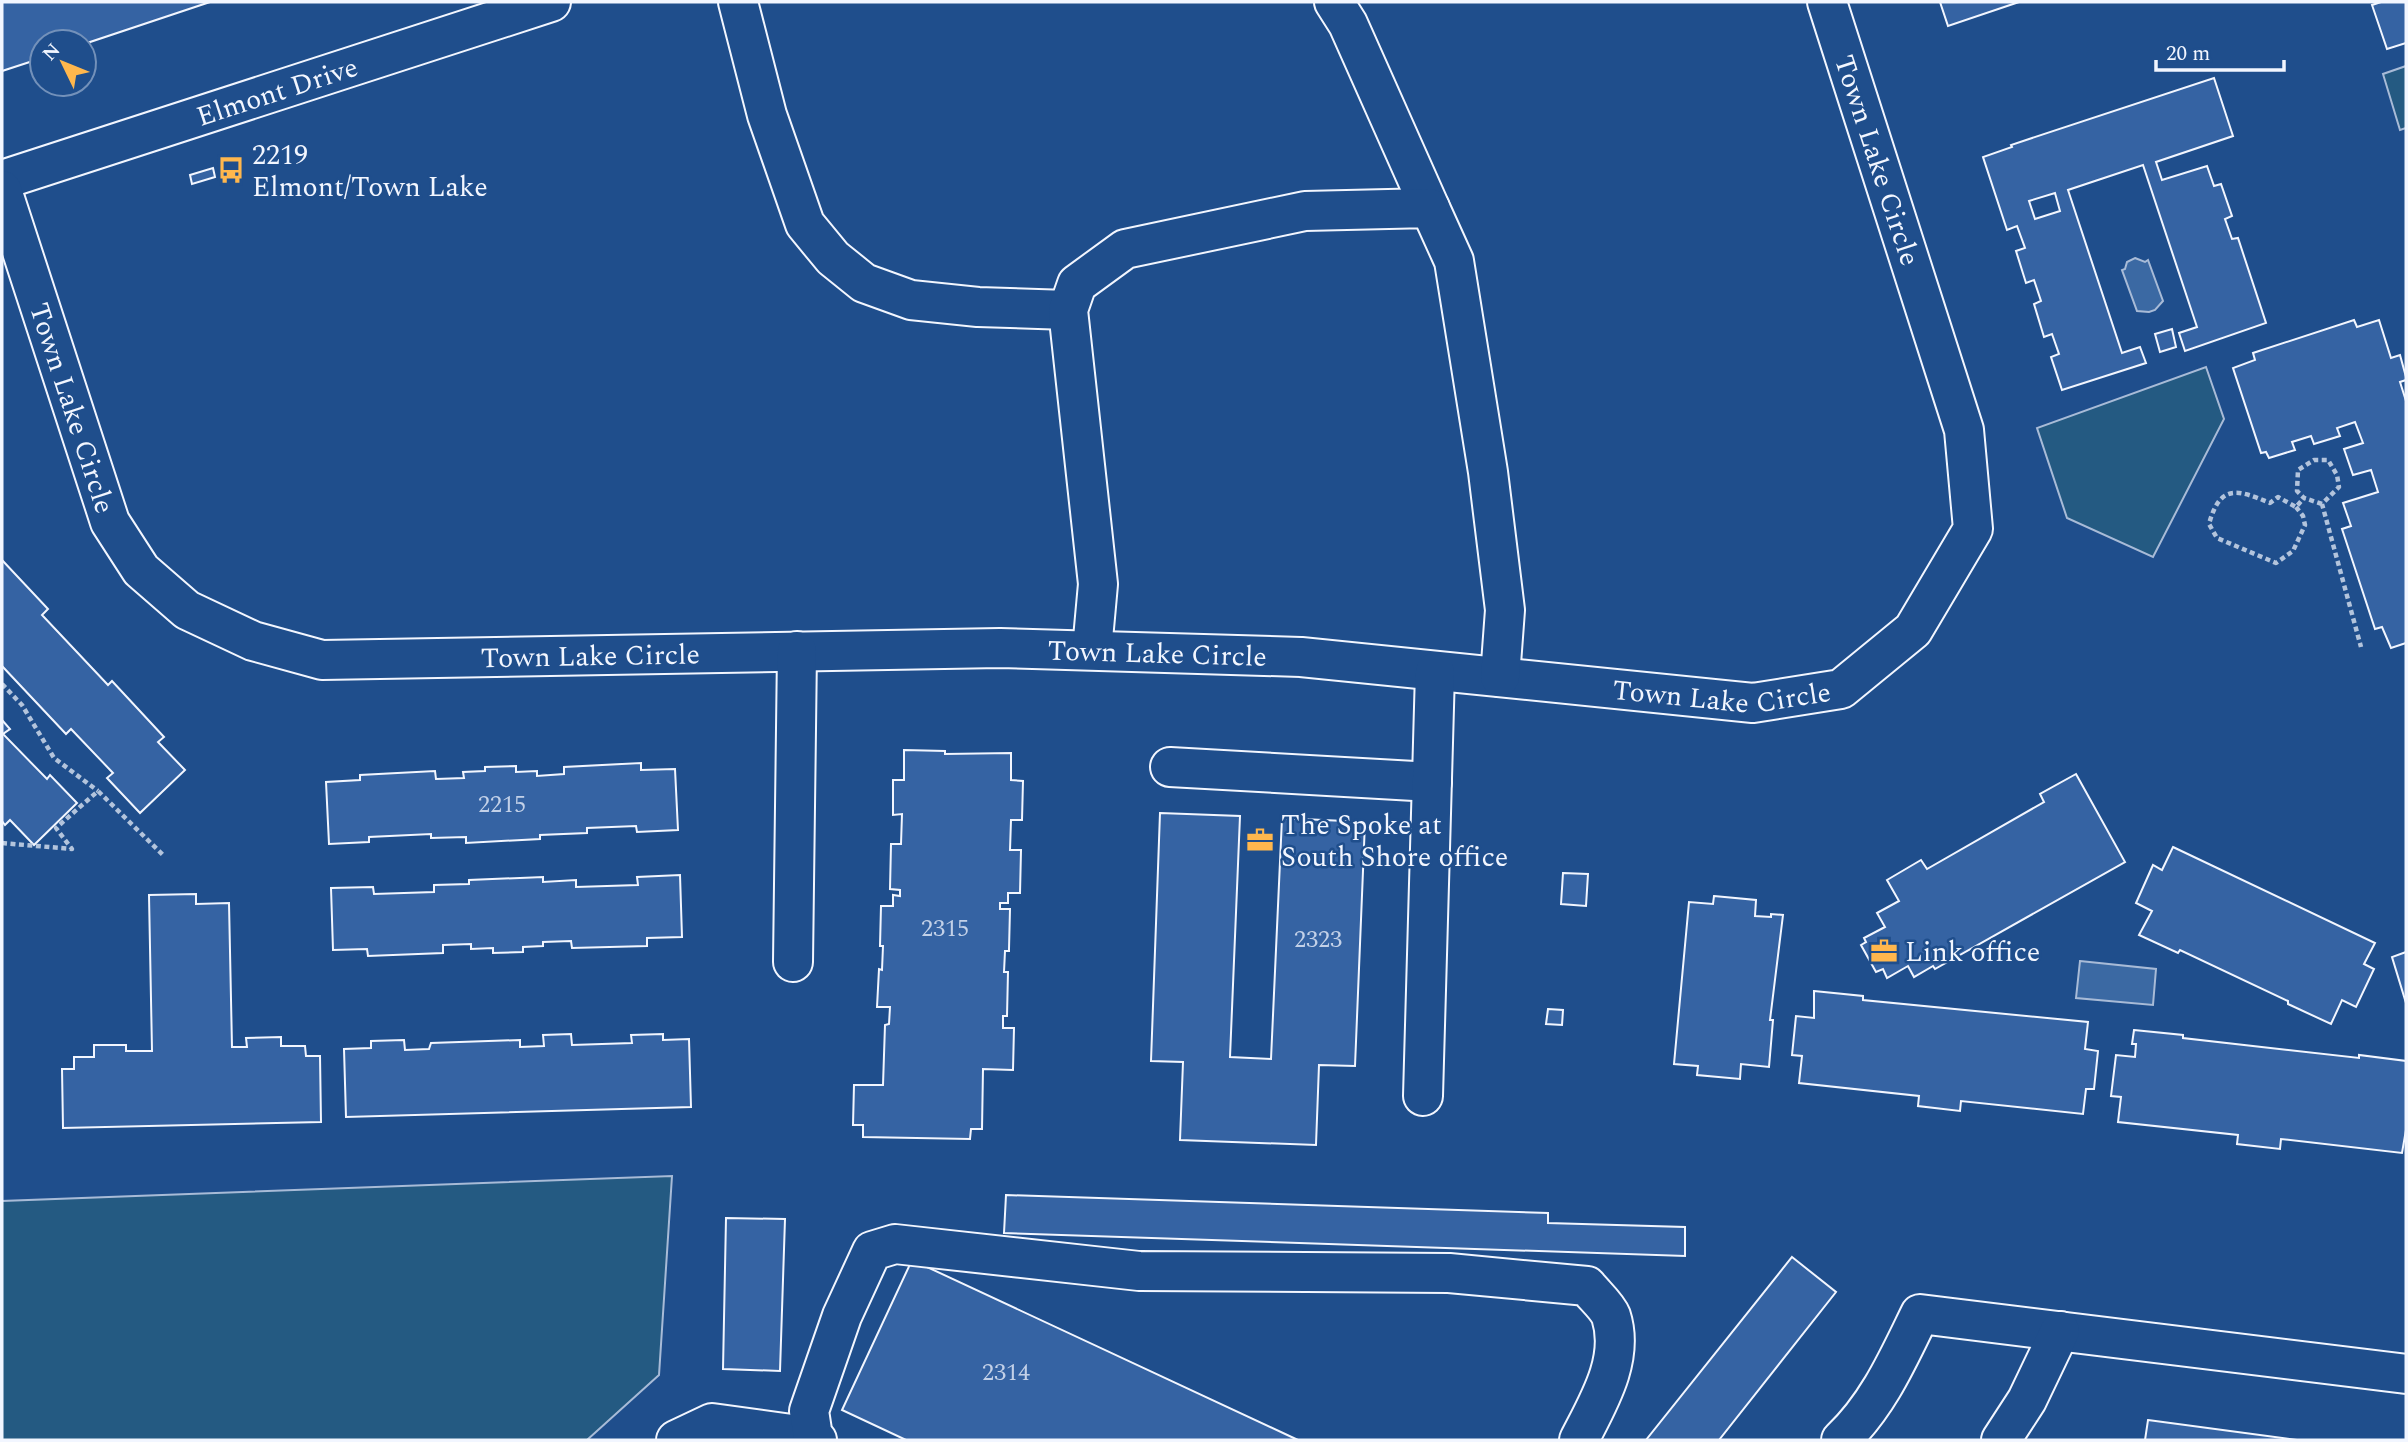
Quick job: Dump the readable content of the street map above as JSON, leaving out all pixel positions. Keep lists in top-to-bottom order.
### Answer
{
  "streets": {
    "street": ["Elmont Drive", "Town Lake Circle"]
  },
  "places": {
    "bus stop": ["2219 Elmont/Town Lake"],
    "office": ["The Spoke at South Shore office", "Link office"]
  },
  "house_numbers": [
    "2215",
    "2315",
    "2323",
    "2314"
  ],
  "scale_bar": "20 m",
  "north": "top left"
}
